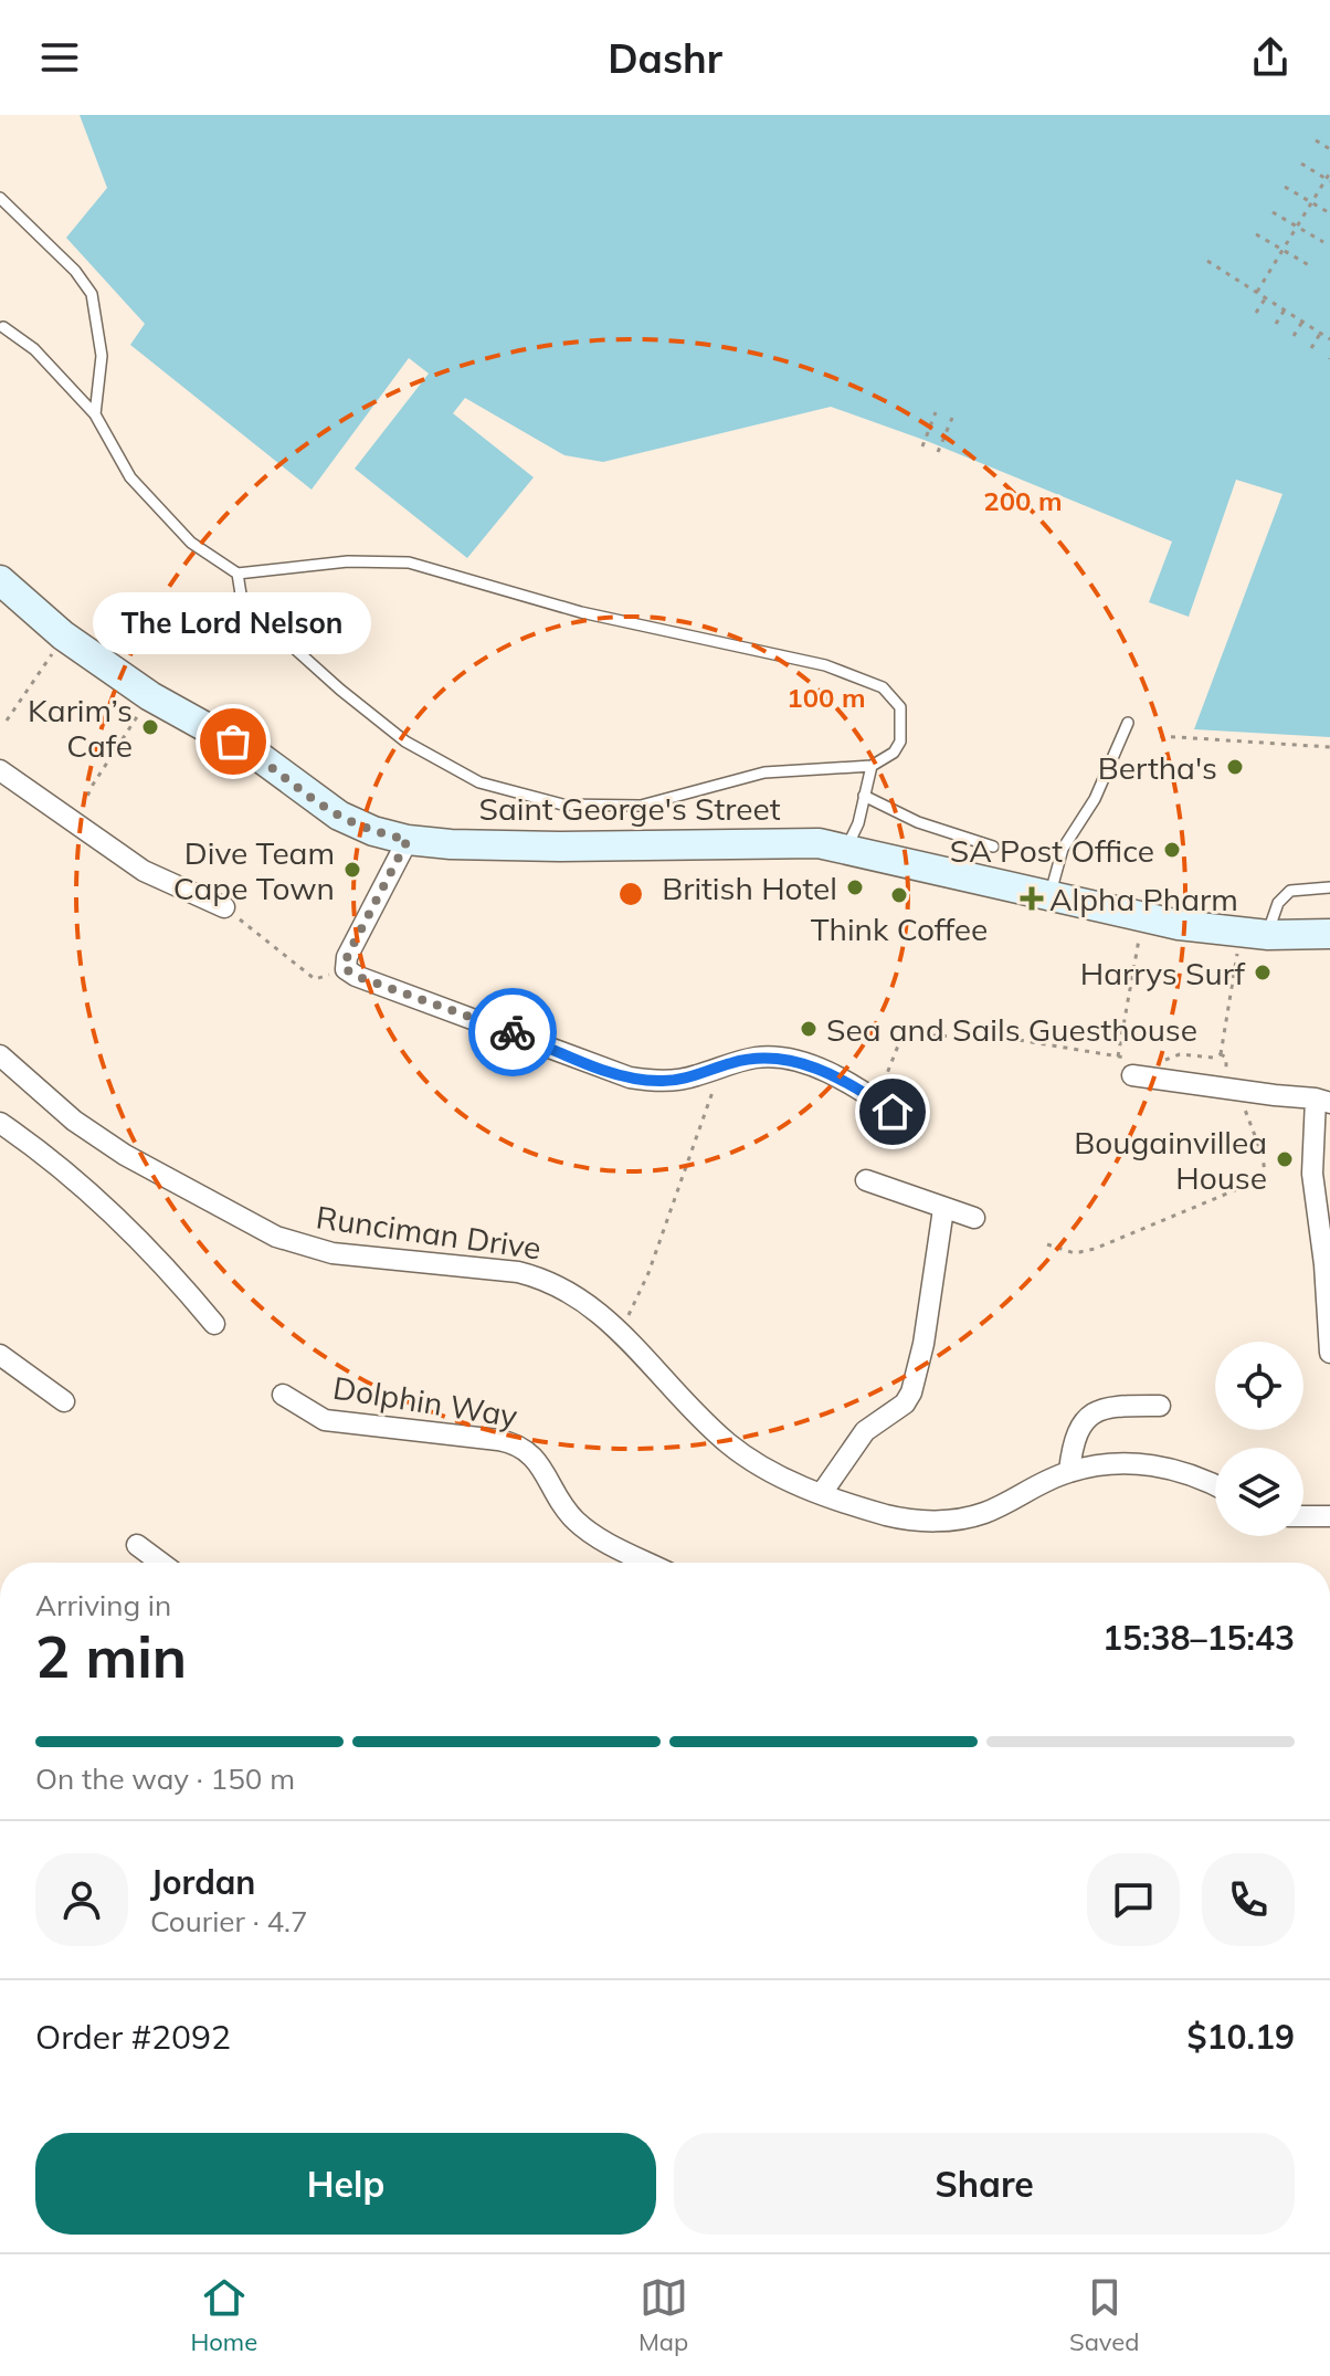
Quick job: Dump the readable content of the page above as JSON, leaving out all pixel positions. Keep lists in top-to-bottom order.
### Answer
{
  "streets": {
    "main road": ["Saint George's Street"],
    "street": ["Runciman Drive", "Dolphin Way"]
  },
  "places": {
    "other": [
      "Karim’s Cafe",
      "The Lord Nelson",
      "Bertha's",
      "SA Post Office",
      "Dive Team Cape Town",
      "British Hotel",
      "Think Coffee",
      "Harrys Surf",
      "Sea and Sails Guesthouse",
      "Bougainvillea House"
    ],
    "health": ["Alpha Pharm"]
  },
  "page": {
    "header": "Dashr",
    "bubble": "The Lord Nelson",
    "heading": ["2 min", "Arriving in", "15:38–15:43"],
    "panel": [
      "Jordan",
      "Courier · 4.7",
      "Order #2092",
      "$10.19"
    ],
    "bar": "On the way · 150 m",
    "buttons": ["Help", "Share"],
    "tabs": ["Home", "Map", "Saved"]
  },
  "rings": ["200 m", "100 m"]
}
